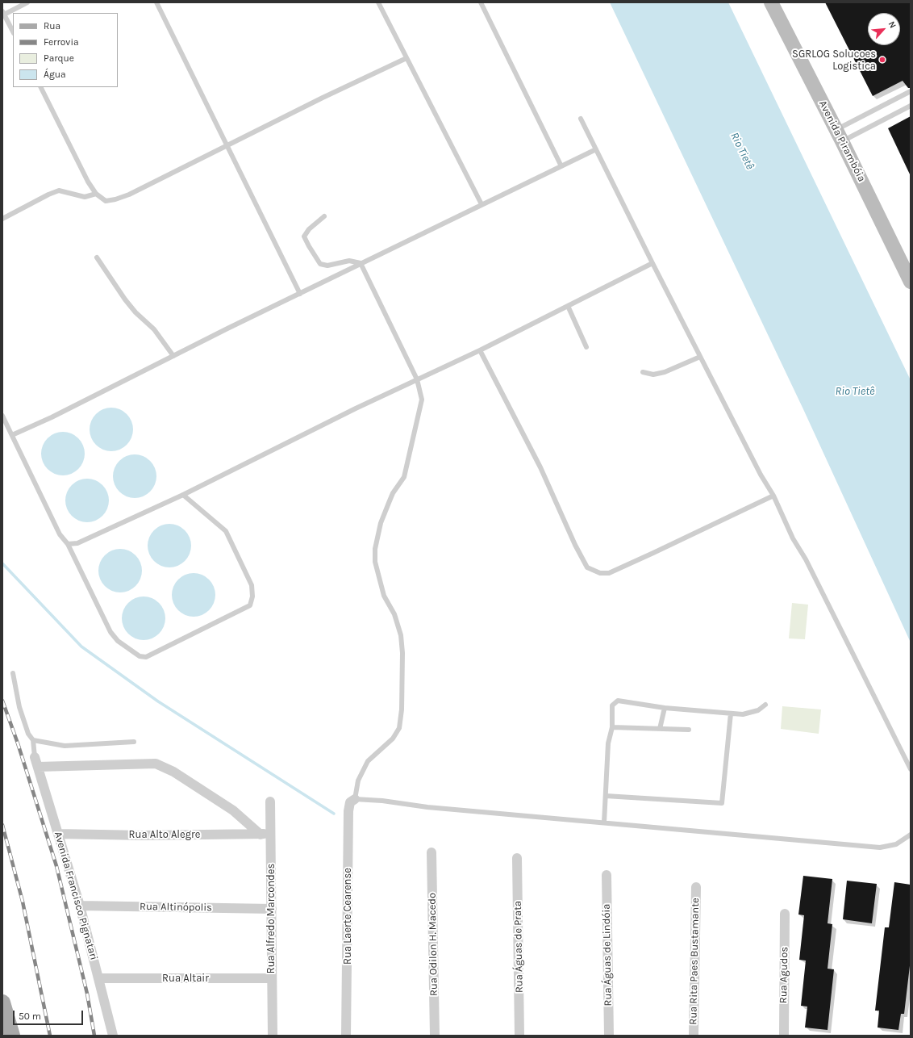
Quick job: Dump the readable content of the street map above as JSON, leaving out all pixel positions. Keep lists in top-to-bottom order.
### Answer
{
  "streets": {
    "main road": ["Avenida Pirambóia"],
    "street": [
      "Rua Alto Alegre",
      "Avenida Francisco Pignatari",
      "Rua Altinópolis",
      "Rua Laerte Cearense",
      "Rua Alfredo Marcondes",
      "Rua Odilon H. Macedo",
      "Rua Águas de Prata",
      "Rua Águas de Lindóia",
      "Rua Rita Paes Bustamante",
      "Rua Agudos",
      "Rua Altair"
    ]
  },
  "crossings": [
    ["Rua Alto Alegre", "Avenida Francisco Pignatari"],
    ["Rua Alto Alegre", "Rua Alfredo Marcondes"],
    ["Avenida Francisco Pignatari", "Rua Altinópolis"],
    ["Avenida Francisco Pignatari", "Rua Altair"],
    ["Rua Altinópolis", "Rua Alfredo Marcondes"],
    ["Rua Alfredo Marcondes", "Rua Altair"]
  ],
  "water": ["Rio Tietê"],
  "places": ["SGRLOG Solucoes Logistica"],
  "legend": [
    "Rua",
    "Ferrovia",
    "Parque",
    "Água"
  ],
  "scale_bar": "50 m",
  "north": "top right"
}
